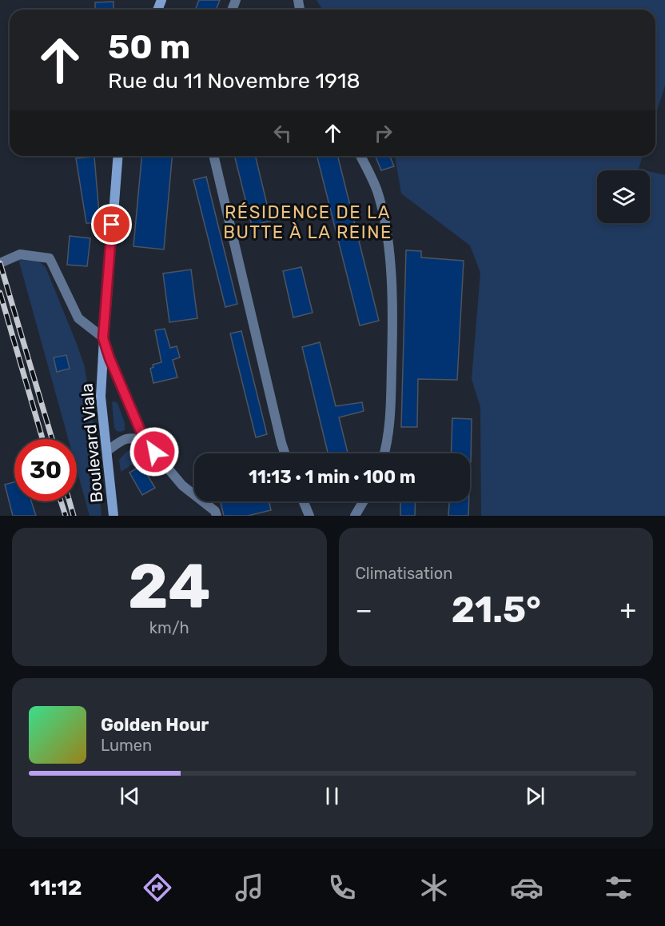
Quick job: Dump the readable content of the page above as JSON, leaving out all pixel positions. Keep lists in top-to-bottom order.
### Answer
{
  "streets": {
    "street": ["Boulevard Viala"]
  },
  "districts": ["RÉSIDENCE DE LA BUTTE À LA REINE"],
  "page": {
    "turn": ["50 m", "Rue du 11 Novembre 1918"],
    "limit": "30",
    "trip": "11:13 · 1 min · 100 m",
    "tile": [
      ["24", "km/h"],
      "Climatisation"
    ],
    "heat": ["−", "21.5°", "+"],
    "song": ["Golden Hour", "Lumen"],
    "tabs": "11:12"
  }
}
